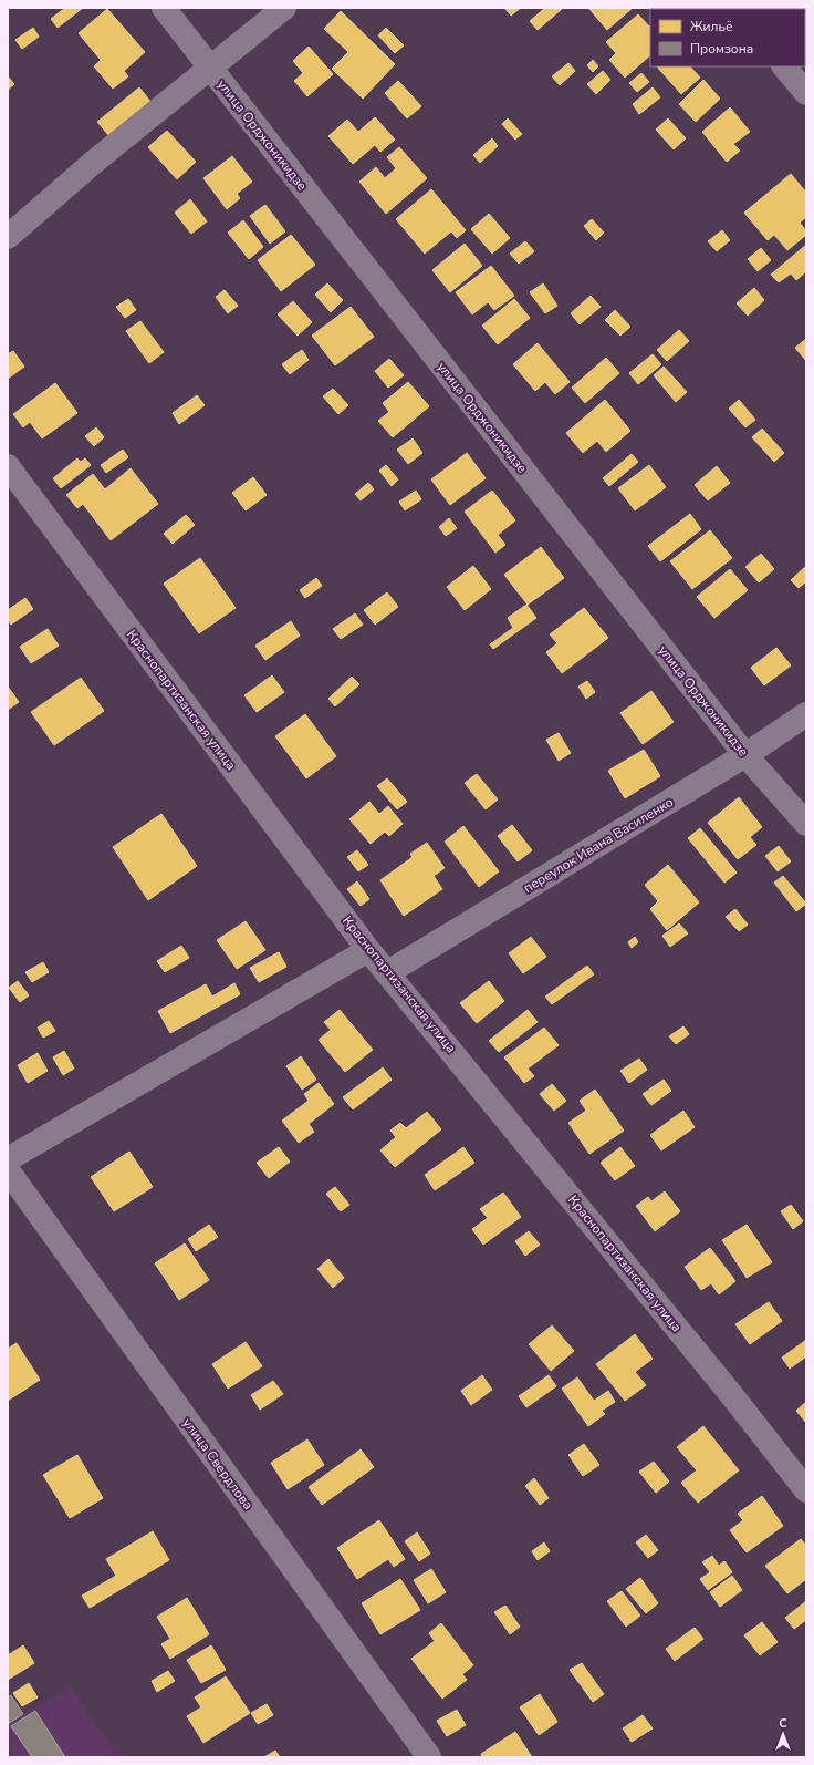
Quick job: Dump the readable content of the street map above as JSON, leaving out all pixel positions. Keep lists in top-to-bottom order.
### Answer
{
  "streets": {
    "street": [
      "улица Орджоникидзе",
      "Краснопартизанская улица",
      "переулок Ивана Василенко",
      "улица Свердлова"
    ]
  },
  "crossings": [
    ["улица Орджоникидзе", "переулок Ивана Василенко"],
    ["Краснопартизанская улица", "переулок Ивана Василенко"]
  ],
  "legend": ["Жильё", "Промзона"],
  "north": "top"
}
